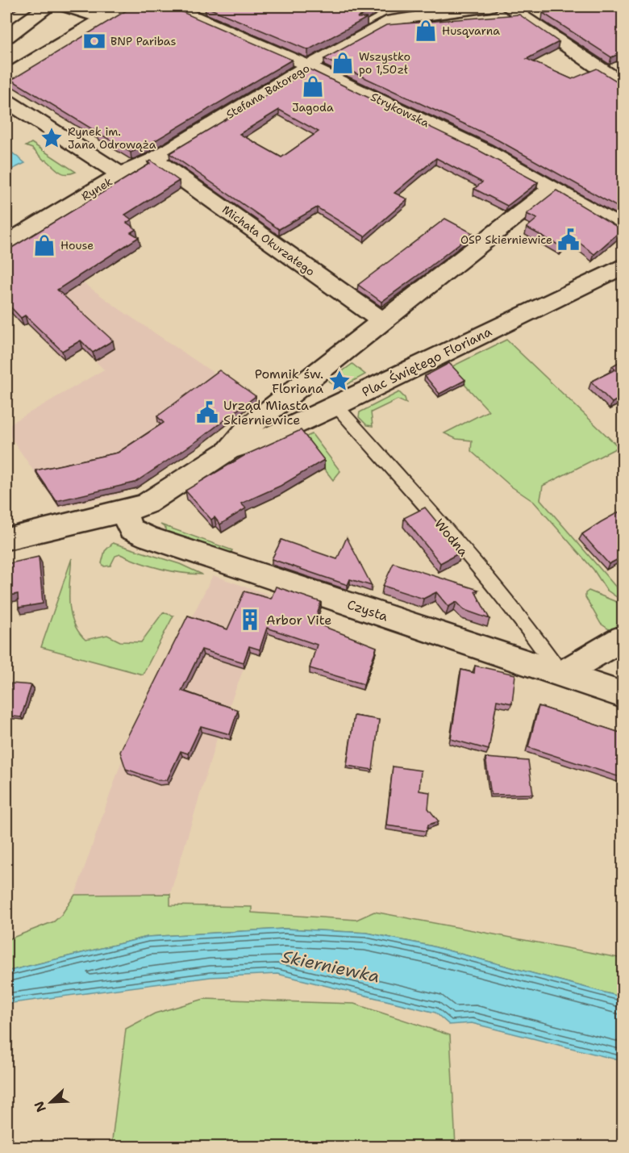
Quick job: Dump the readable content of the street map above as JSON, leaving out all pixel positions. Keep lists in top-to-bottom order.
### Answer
{
  "streets": {
    "street": [
      "Stefana Batorego",
      "Strykowska",
      "Rynek",
      "Michała Okurzałego",
      "Plac Świętego Floriana",
      "Czysta"
    ],
    "lane": ["Wodna"]
  },
  "crossings": [
    ["Stefana Batorego", "Strykowska"],
    ["Stefana Batorego", "Rynek"],
    ["Stefana Batorego", "Michała Okurzałego"],
    ["Strykowska", "Plac Świętego Floriana"],
    ["Michała Okurzałego", "Plac Świętego Floriana"],
    ["Plac Świętego Floriana", "Wodna"],
    ["Plac Świętego Floriana", "Czysta"],
    ["Wodna", "Czysta"]
  ],
  "water": ["Skierniewka"],
  "places": {
    "shop": [
      "Husqvarna",
      "Wszystko po 1,50zł",
      "Jagoda",
      "House"
    ],
    "bank": ["BNP Paribas"],
    "place": ["Rynek im. Jana Odrowąża", "Pomnik św. Floriana"],
    "public building": ["OSP Skierniewice", "Urząd Miasta Skierniewice"],
    "building": ["Arbor Vite"]
  },
  "north": "bottom left"
}
